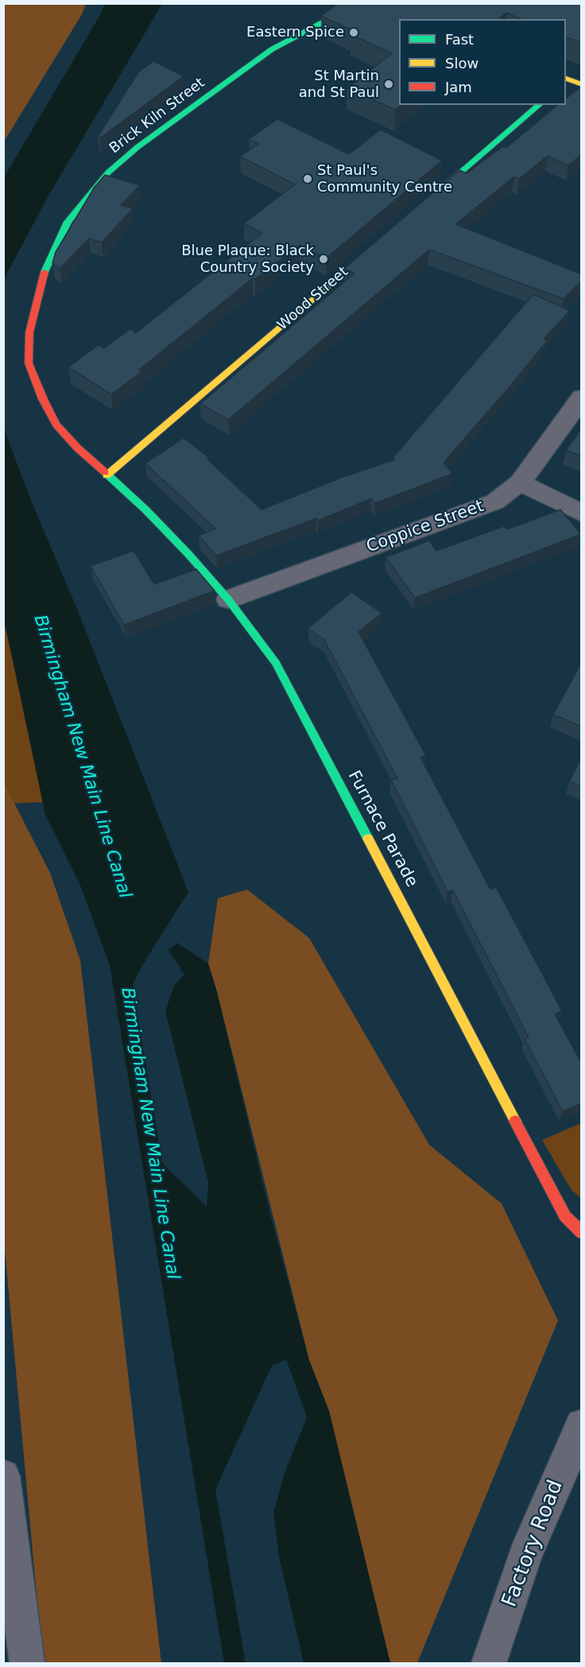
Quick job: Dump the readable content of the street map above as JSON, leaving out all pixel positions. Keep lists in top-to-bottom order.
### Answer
{
  "streets": {
    "street": [
      "Brick Kiln Street",
      "Wood Street",
      "Coppice Street",
      "Furnace Parade",
      "Factory Road"
    ]
  },
  "crossings": [
    ["Brick Kiln Street", "Wood Street"],
    ["Brick Kiln Street", "Furnace Parade"],
    ["Wood Street", "Furnace Parade"],
    ["Coppice Street", "Furnace Parade"]
  ],
  "water": ["Birmingham New Main Line Canal"],
  "places": [
    "Eastern Spice",
    "St Martin and St Paul",
    "St Paul's Community Centre",
    "Blue Plaque: Black Country Society"
  ],
  "legend": ["Fast", "Slow", "Jam"]
}
